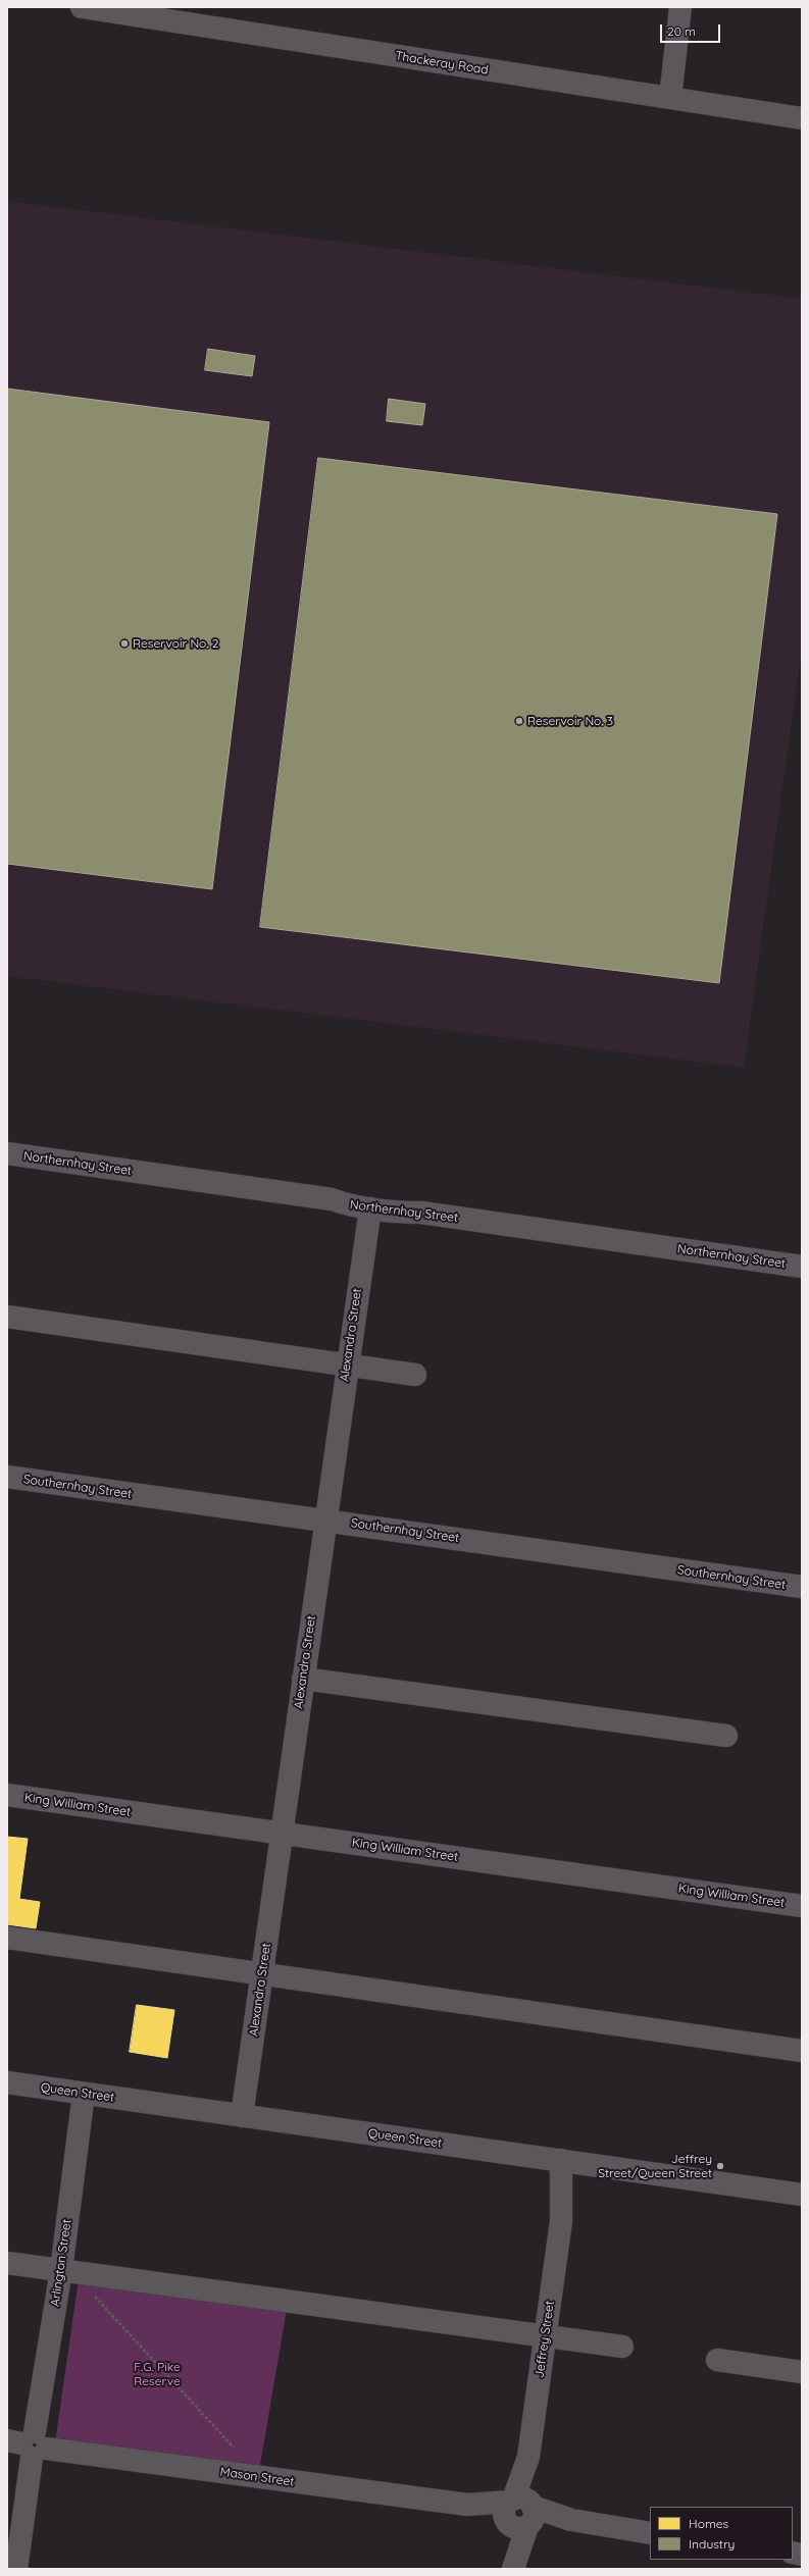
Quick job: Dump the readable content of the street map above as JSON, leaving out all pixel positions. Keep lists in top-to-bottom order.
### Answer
{
  "streets": {
    "street": [
      "Thackeray Road",
      "Northernhay Street",
      "Alexandra Street",
      "Southernhay Street",
      "King William Street",
      "Queen Street",
      "Arlington Street",
      "Jeffrey Street",
      "Mason Street"
    ]
  },
  "crossings": [
    ["Northernhay Street", "Alexandra Street"],
    ["Alexandra Street", "Southernhay Street"],
    ["Alexandra Street", "King William Street"],
    ["Alexandra Street", "Queen Street"],
    ["Queen Street", "Arlington Street"],
    ["Queen Street", "Jeffrey Street"],
    ["Arlington Street", "Mason Street"],
    ["Jeffrey Street", "Mason Street"]
  ],
  "parks": ["F.G. Pike Reserve"],
  "places": ["Reservoir No. 2", "Reservoir No. 3", "Jeffrey Street/Queen Street"],
  "legend": ["Homes", "Industry"],
  "scale_bar": "20 m"
}
